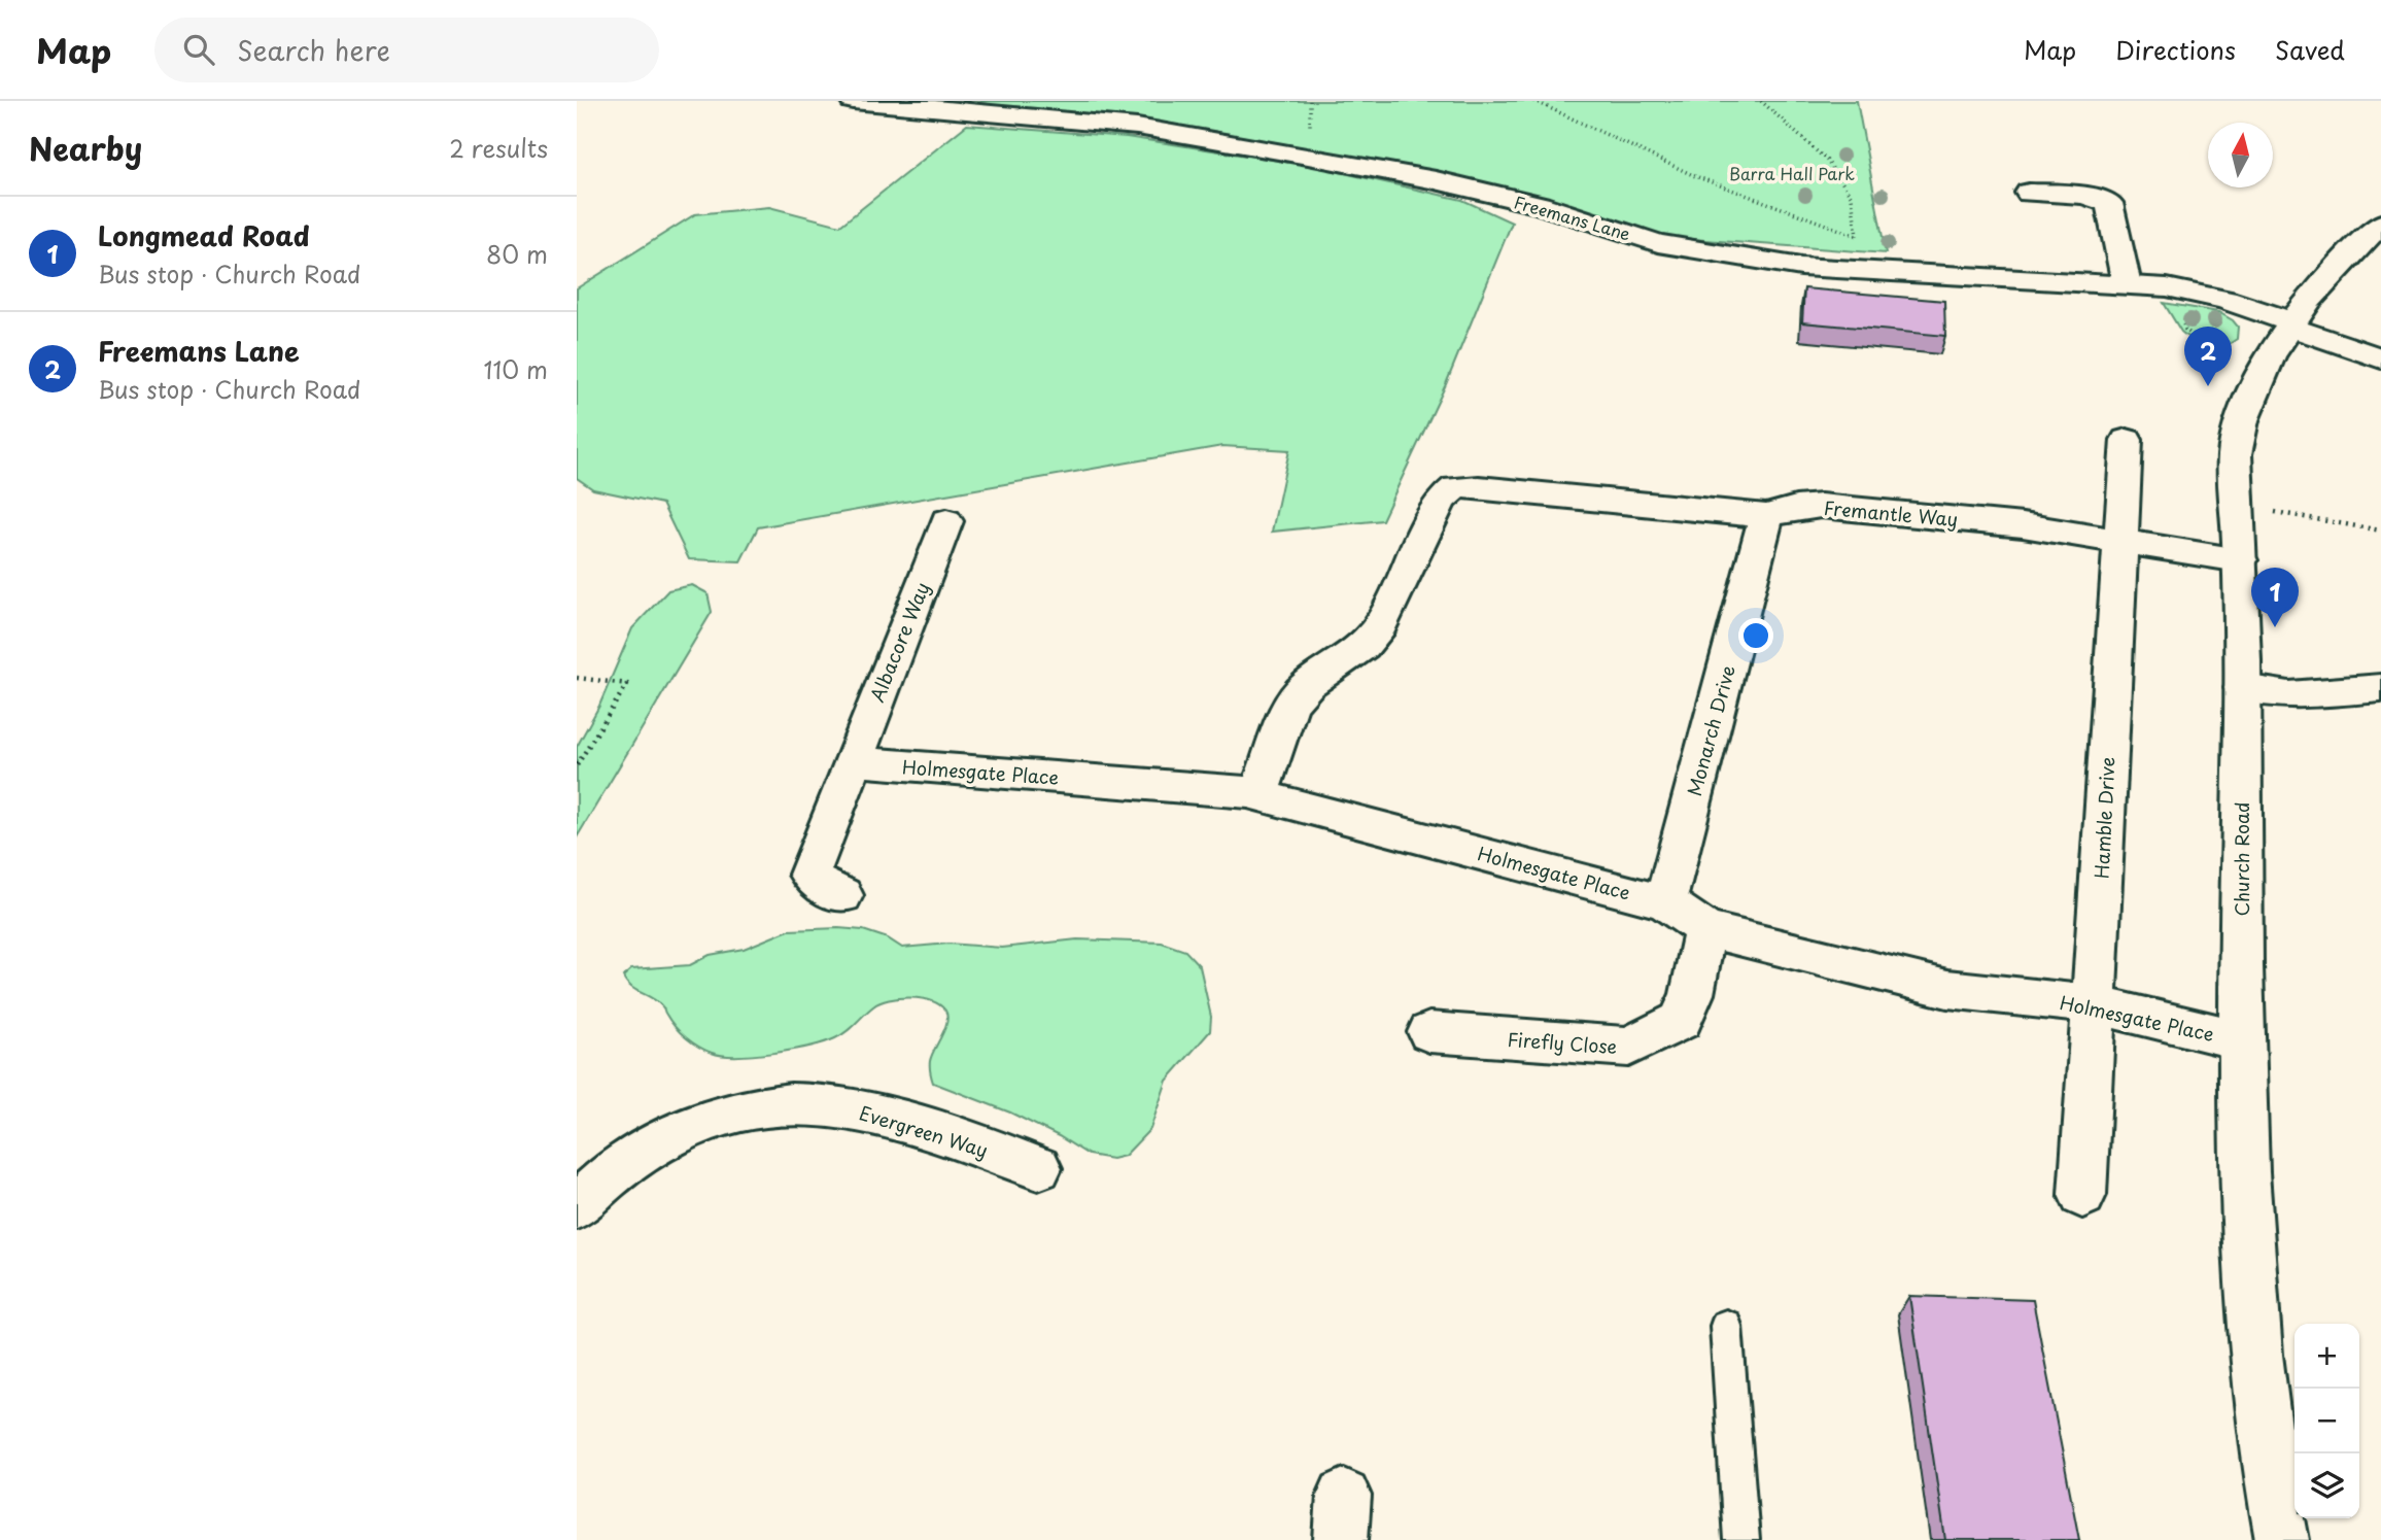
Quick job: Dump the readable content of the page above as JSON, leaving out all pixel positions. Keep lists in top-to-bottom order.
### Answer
{
  "streets": {
    "street": [
      "Freemans Lane",
      "Fremantle Way",
      "Albacore Way",
      "Monarch Drive",
      "Holmesgate Place",
      "Hamble Drive",
      "Church Road",
      "Firefly Close",
      "Evergreen Way"
    ]
  },
  "crossings": [
    ["Freemans Lane", "Church Road"],
    ["Fremantle Way", "Monarch Drive"],
    ["Fremantle Way", "Holmesgate Place"],
    ["Fremantle Way", "Hamble Drive"],
    ["Fremantle Way", "Church Road"],
    ["Albacore Way", "Holmesgate Place"],
    ["Monarch Drive", "Holmesgate Place"],
    ["Holmesgate Place", "Hamble Drive"],
    ["Holmesgate Place", "Church Road"],
    ["Holmesgate Place", "Firefly Close"]
  ],
  "parks": ["Barra Hall Park"],
  "north": "top",
  "page": {
    "header": "Map",
    "search": "Search here",
    "nav": ["Map", "Directions", "Saved"],
    "heading": ["Nearby", "2 results"],
    "list": [
      {
        "mark": "1",
        "name": "Longmead Road",
        "note": "Bus stop · Church Road",
        "value": "80 m"
      },
      {
        "mark": "2",
        "name": "Freemans Lane",
        "note": "Bus stop · Church Road",
        "value": "110 m"
      }
    ],
    "pins": ["2", "1"],
    "map_buttons": ["+", "−"]
  }
}
